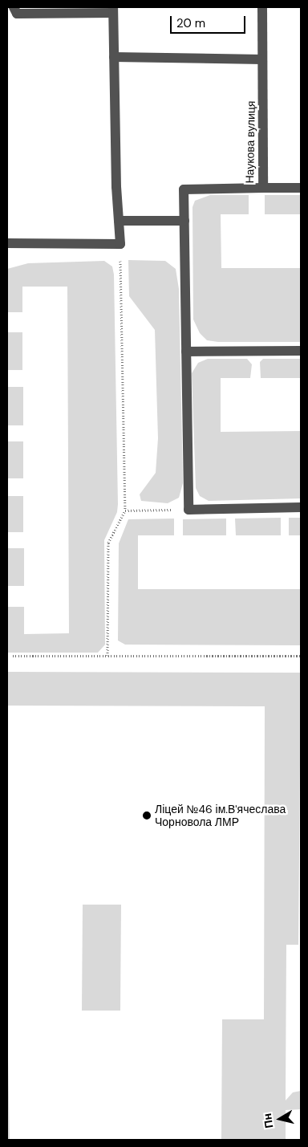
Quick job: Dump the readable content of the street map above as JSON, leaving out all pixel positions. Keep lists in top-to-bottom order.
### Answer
{
  "streets": {
    "lane": ["Наукова вулиця"]
  },
  "places": ["Ліцей №46 ім.В'ячеслава Чорновола ЛМР"],
  "scale_bar": "20 m",
  "north": "left"
}
